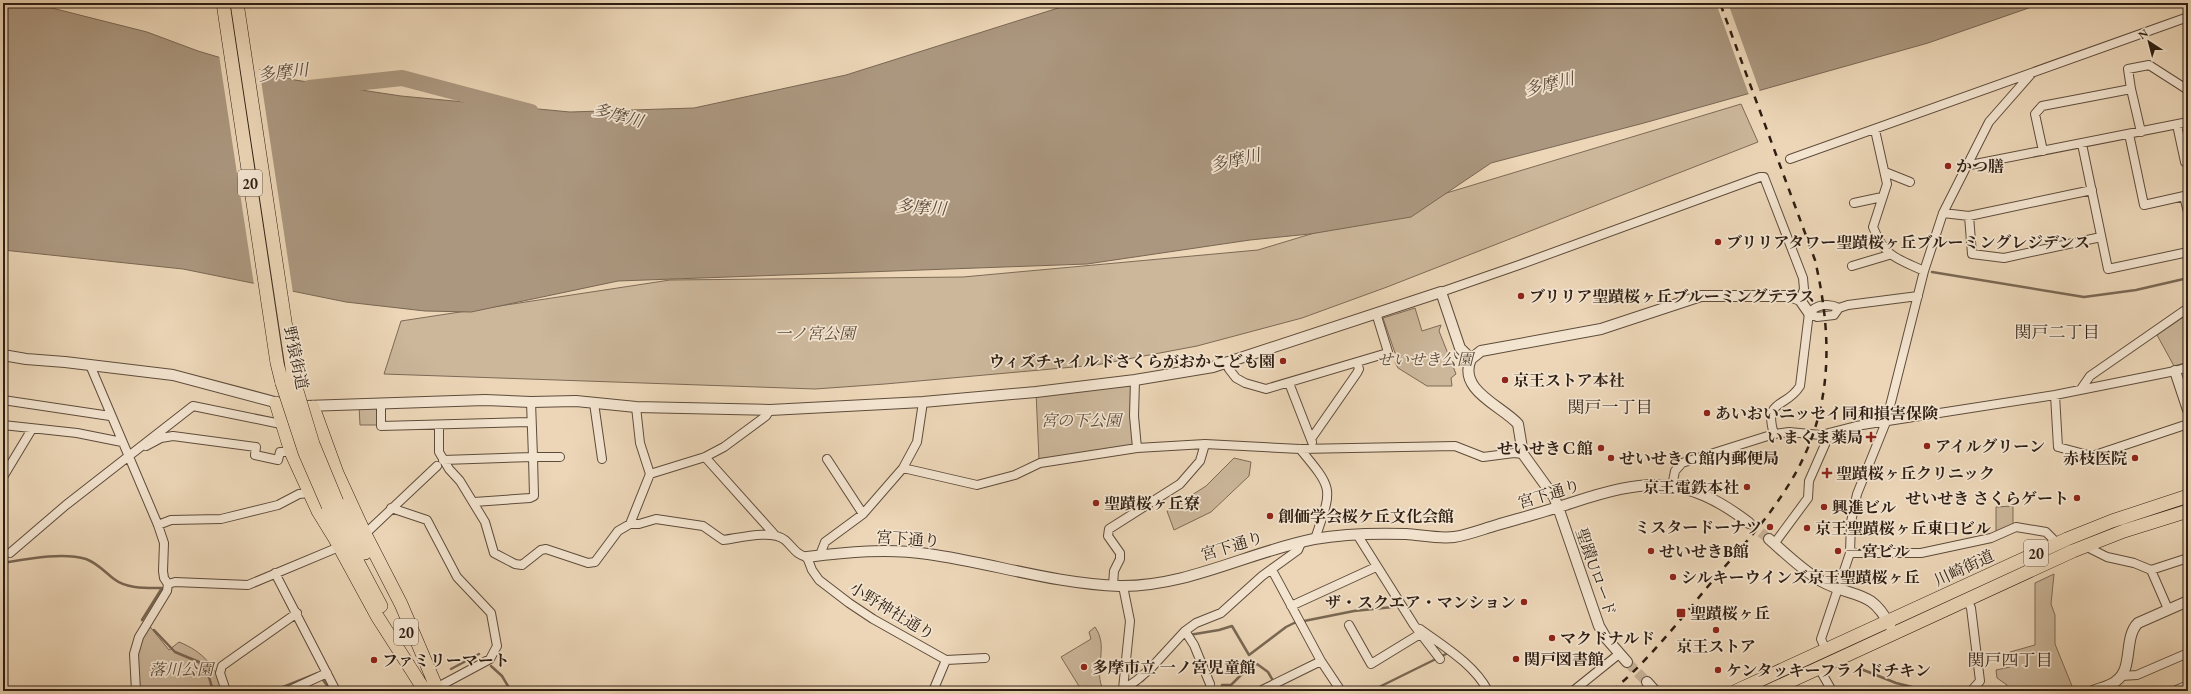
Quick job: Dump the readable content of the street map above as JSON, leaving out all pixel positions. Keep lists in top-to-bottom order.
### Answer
{
  "streets": {
    "main road": ["20", "野猿街道", "川崎街道"],
    "street": ["宮下通り", "聖蹟Uロード", "小野神社通り"]
  },
  "crossings": [
    ["宮下通り", "聖蹟Uロード"],
    ["宮下通り", "小野神社通り"]
  ],
  "districts": ["関戸二丁目", "関戸一丁目", "関戸四丁目"],
  "water": ["多摩川"],
  "parks": [
    "一ノ宮公園",
    "せいせき公園",
    "宮の下公園",
    "落川公園"
  ],
  "places": {
    "other": [
      "かつ膳",
      "ブリリアタワー聖蹟桜ヶ丘ブルーミングレジデンス",
      "ブリリア聖蹟桜ヶ丘ブルーミングテラス",
      "ウィズチャイルドさくらがおかこども園",
      "京王ストア本社",
      "あいおいニッセイ同和損害保険",
      "アイルグリーン",
      "せいせきＣ館",
      "せいせきＣ館内郵便局",
      "赤枝医院",
      "京王電鉄本社",
      "せいせき さくらゲート",
      "聖蹟桜ヶ丘寮",
      "興進ビル",
      "創価学会桜ケ丘文化会館",
      "ミスタードーナツ",
      "京王聖蹟桜ヶ丘東口ビル",
      "せいせきB館",
      "一宮ビル",
      "シルキーウインズ京王聖蹟桜ヶ丘",
      "ザ・スクエア・マンション",
      "京王ストア",
      "マクドナルド",
      "関戸図書館",
      "ファミリーマート",
      "多摩市立 一ノ宮児童館",
      "ケンタッキーフライドチキン"
    ],
    "health": ["いまくま薬局", "聖蹟桜ヶ丘クリニック"],
    "transit": ["聖蹟桜ヶ丘"]
  },
  "north": "top left"
}
